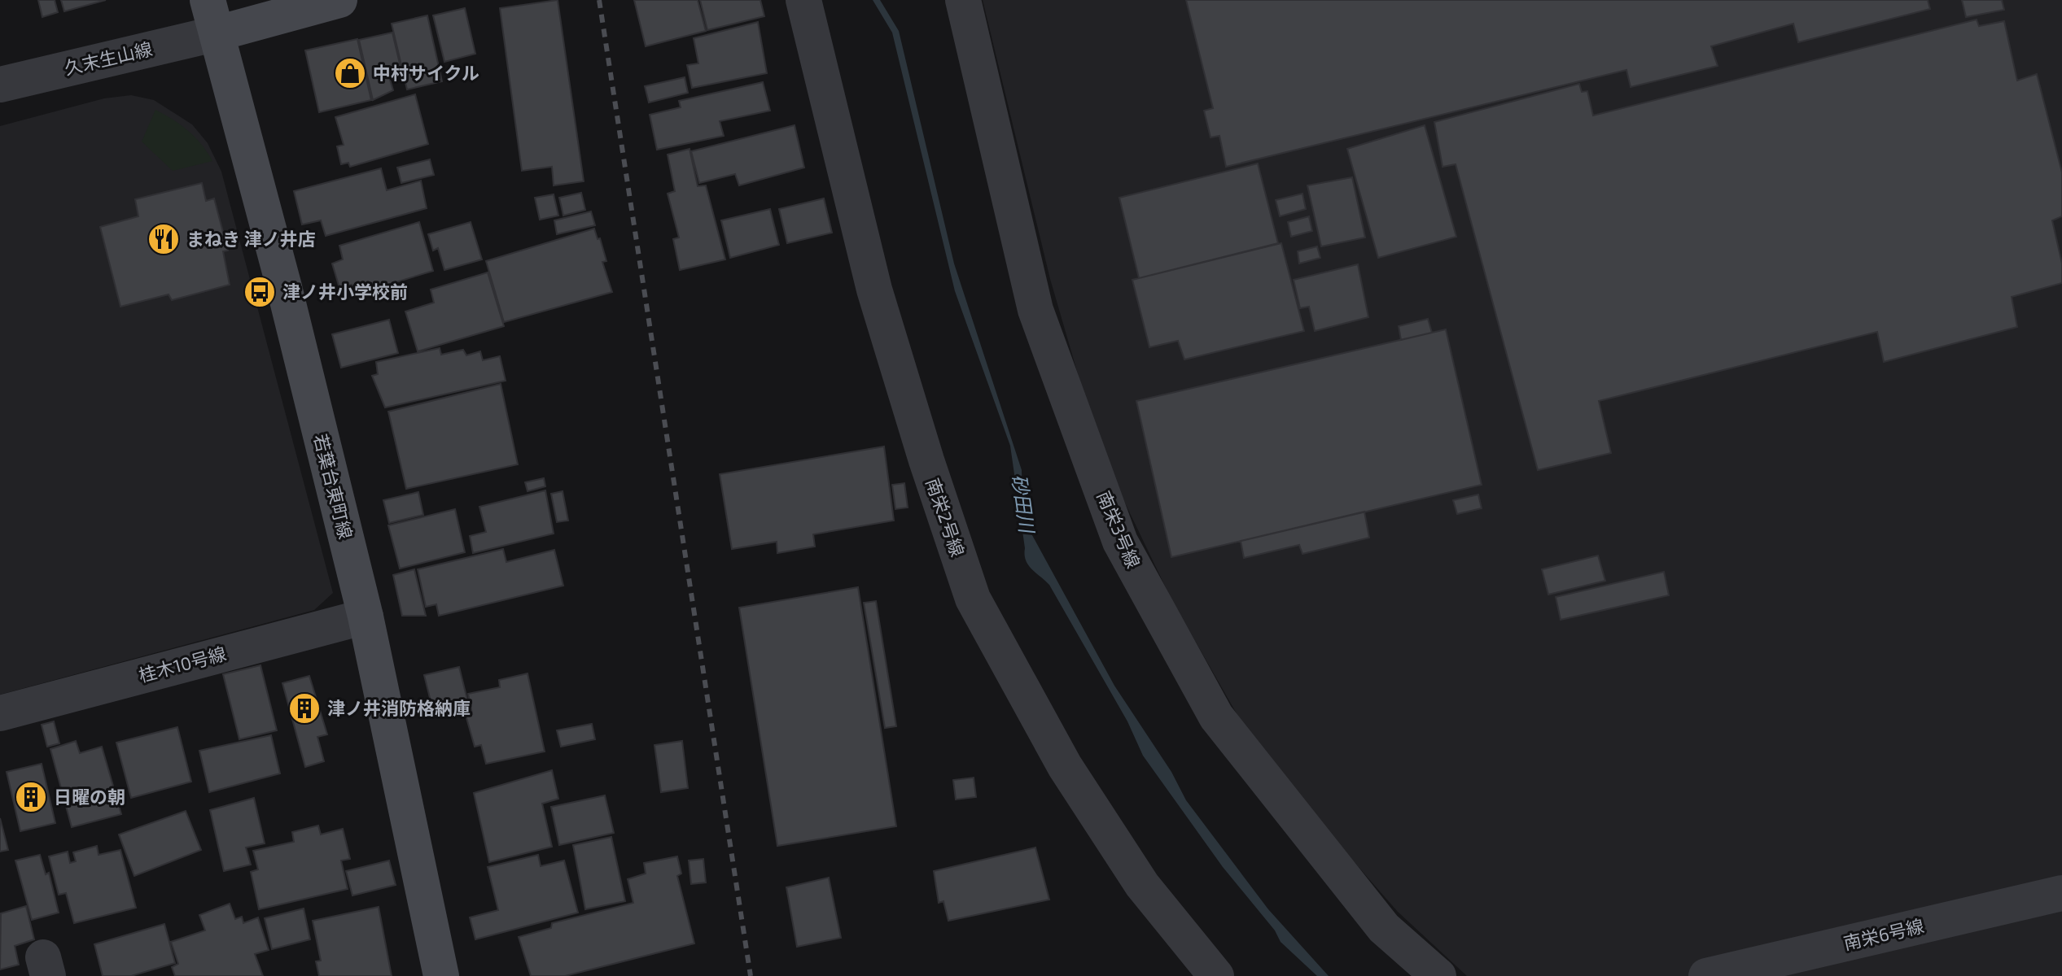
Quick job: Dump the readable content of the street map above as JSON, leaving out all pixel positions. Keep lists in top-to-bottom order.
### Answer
{
  "streets": {
    "main road": ["若葉台東町線"],
    "street": [
      "久末生山線",
      "南栄2号線",
      "南栄3号線",
      "桂木10号線",
      "南栄6号線"
    ]
  },
  "crossings": [
    ["久末生山線", "若葉台東町線"],
    ["若葉台東町線", "桂木10号線"]
  ],
  "water": ["砂田川"],
  "places": {
    "shop": ["中村サイクル"],
    "restaurant": ["まねき 津ノ井店"],
    "bus stop": ["津ノ井小学校前"],
    "building": ["津ノ井消防格納庫", "日曜の朝"]
  }
}
